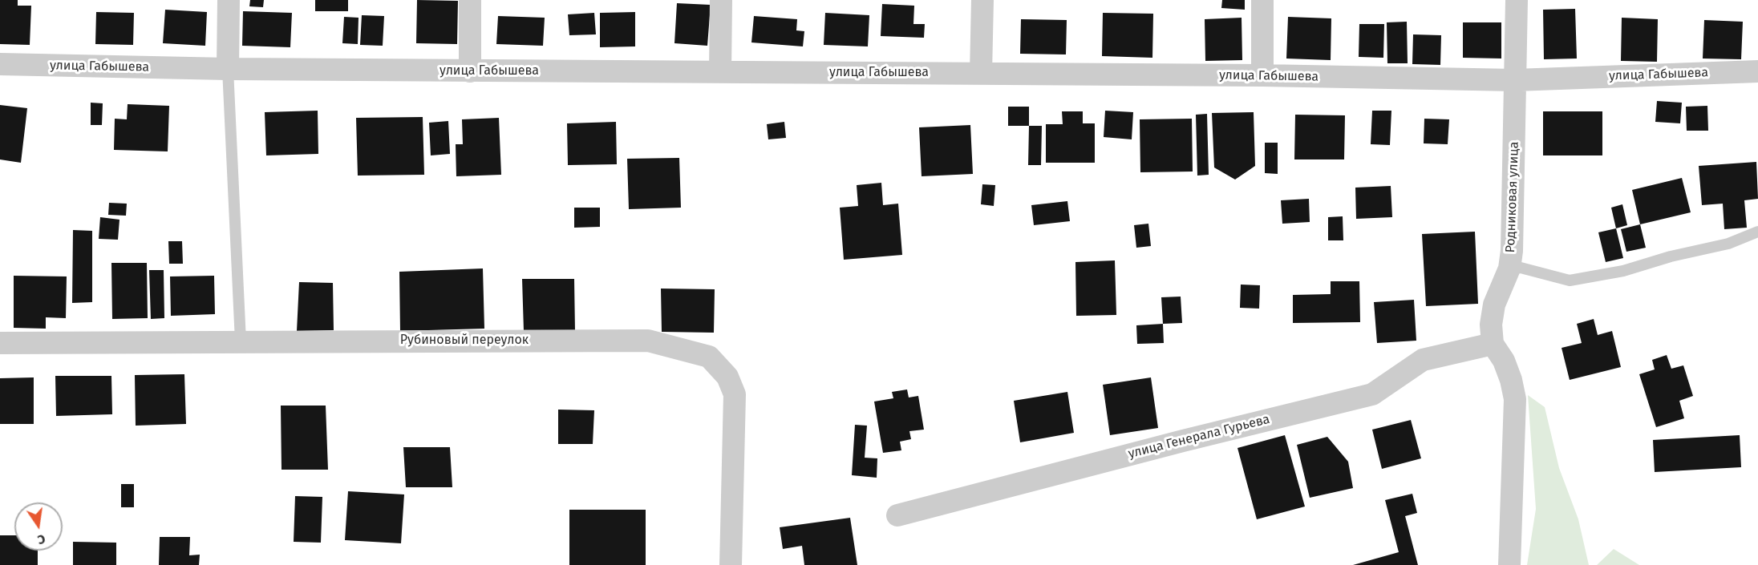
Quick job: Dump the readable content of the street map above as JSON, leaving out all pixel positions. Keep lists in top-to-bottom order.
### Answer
{
  "streets": {
    "street": [
      "улица Габышева",
      "Родниковая улица",
      "Рубиновый переулок",
      "улица Генерала Гурьева"
    ]
  },
  "crossings": [
    ["улица Габышева", "Родниковая улица"],
    ["Родниковая улица", "улица Генерала Гурьева"]
  ],
  "north": "bottom"
}
